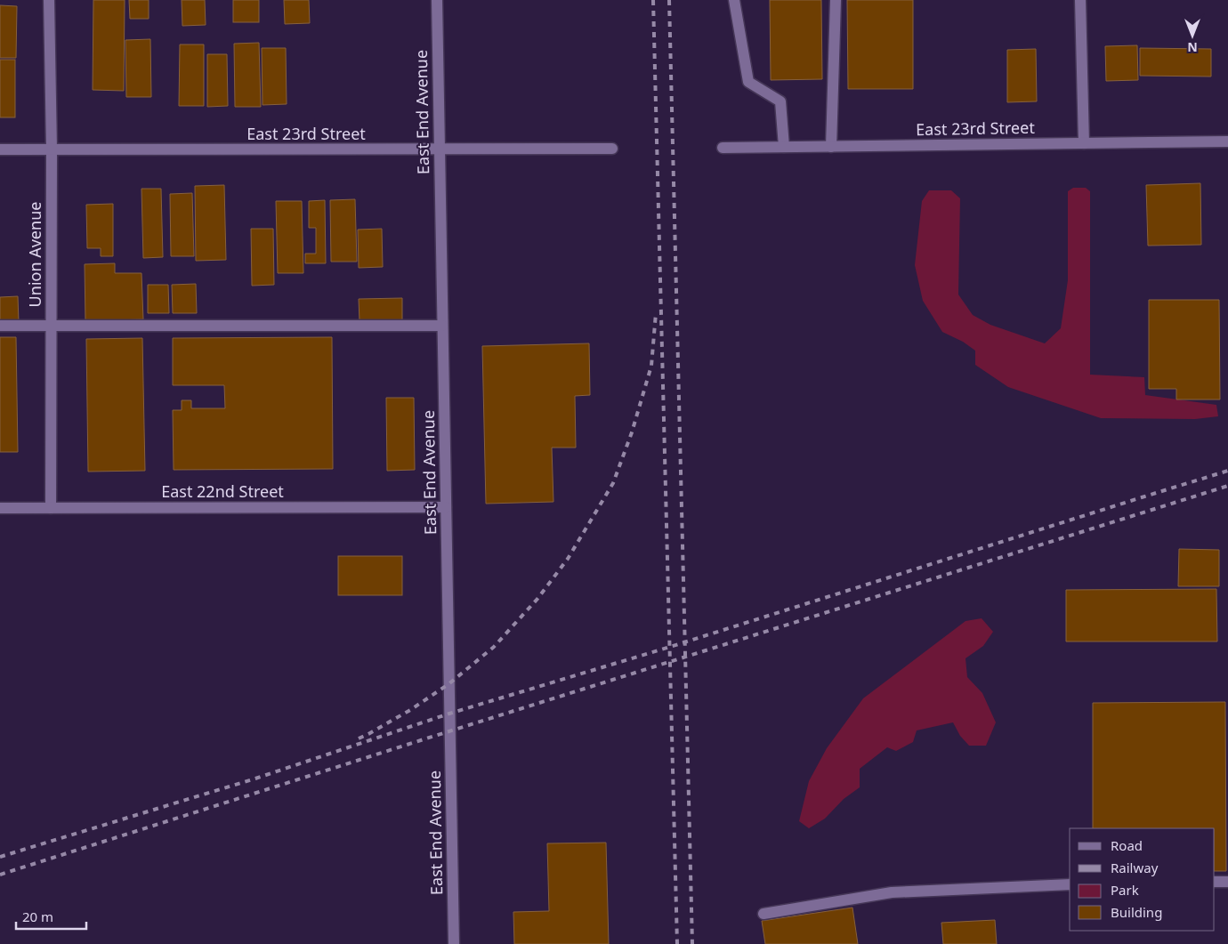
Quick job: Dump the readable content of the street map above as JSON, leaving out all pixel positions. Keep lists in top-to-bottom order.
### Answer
{
  "streets": {
    "street": [
      "East End Avenue",
      "East 23rd Street",
      "Union Avenue",
      "East 22nd Street"
    ]
  },
  "crossings": [
    ["East End Avenue", "East 23rd Street"],
    ["East End Avenue", "East 22nd Street"],
    ["East 23rd Street", "Union Avenue"],
    ["Union Avenue", "East 22nd Street"]
  ],
  "legend": [
    "Road",
    "Railway",
    "Park",
    "Building"
  ],
  "scale_bar": "20 m",
  "north": "bottom"
}
